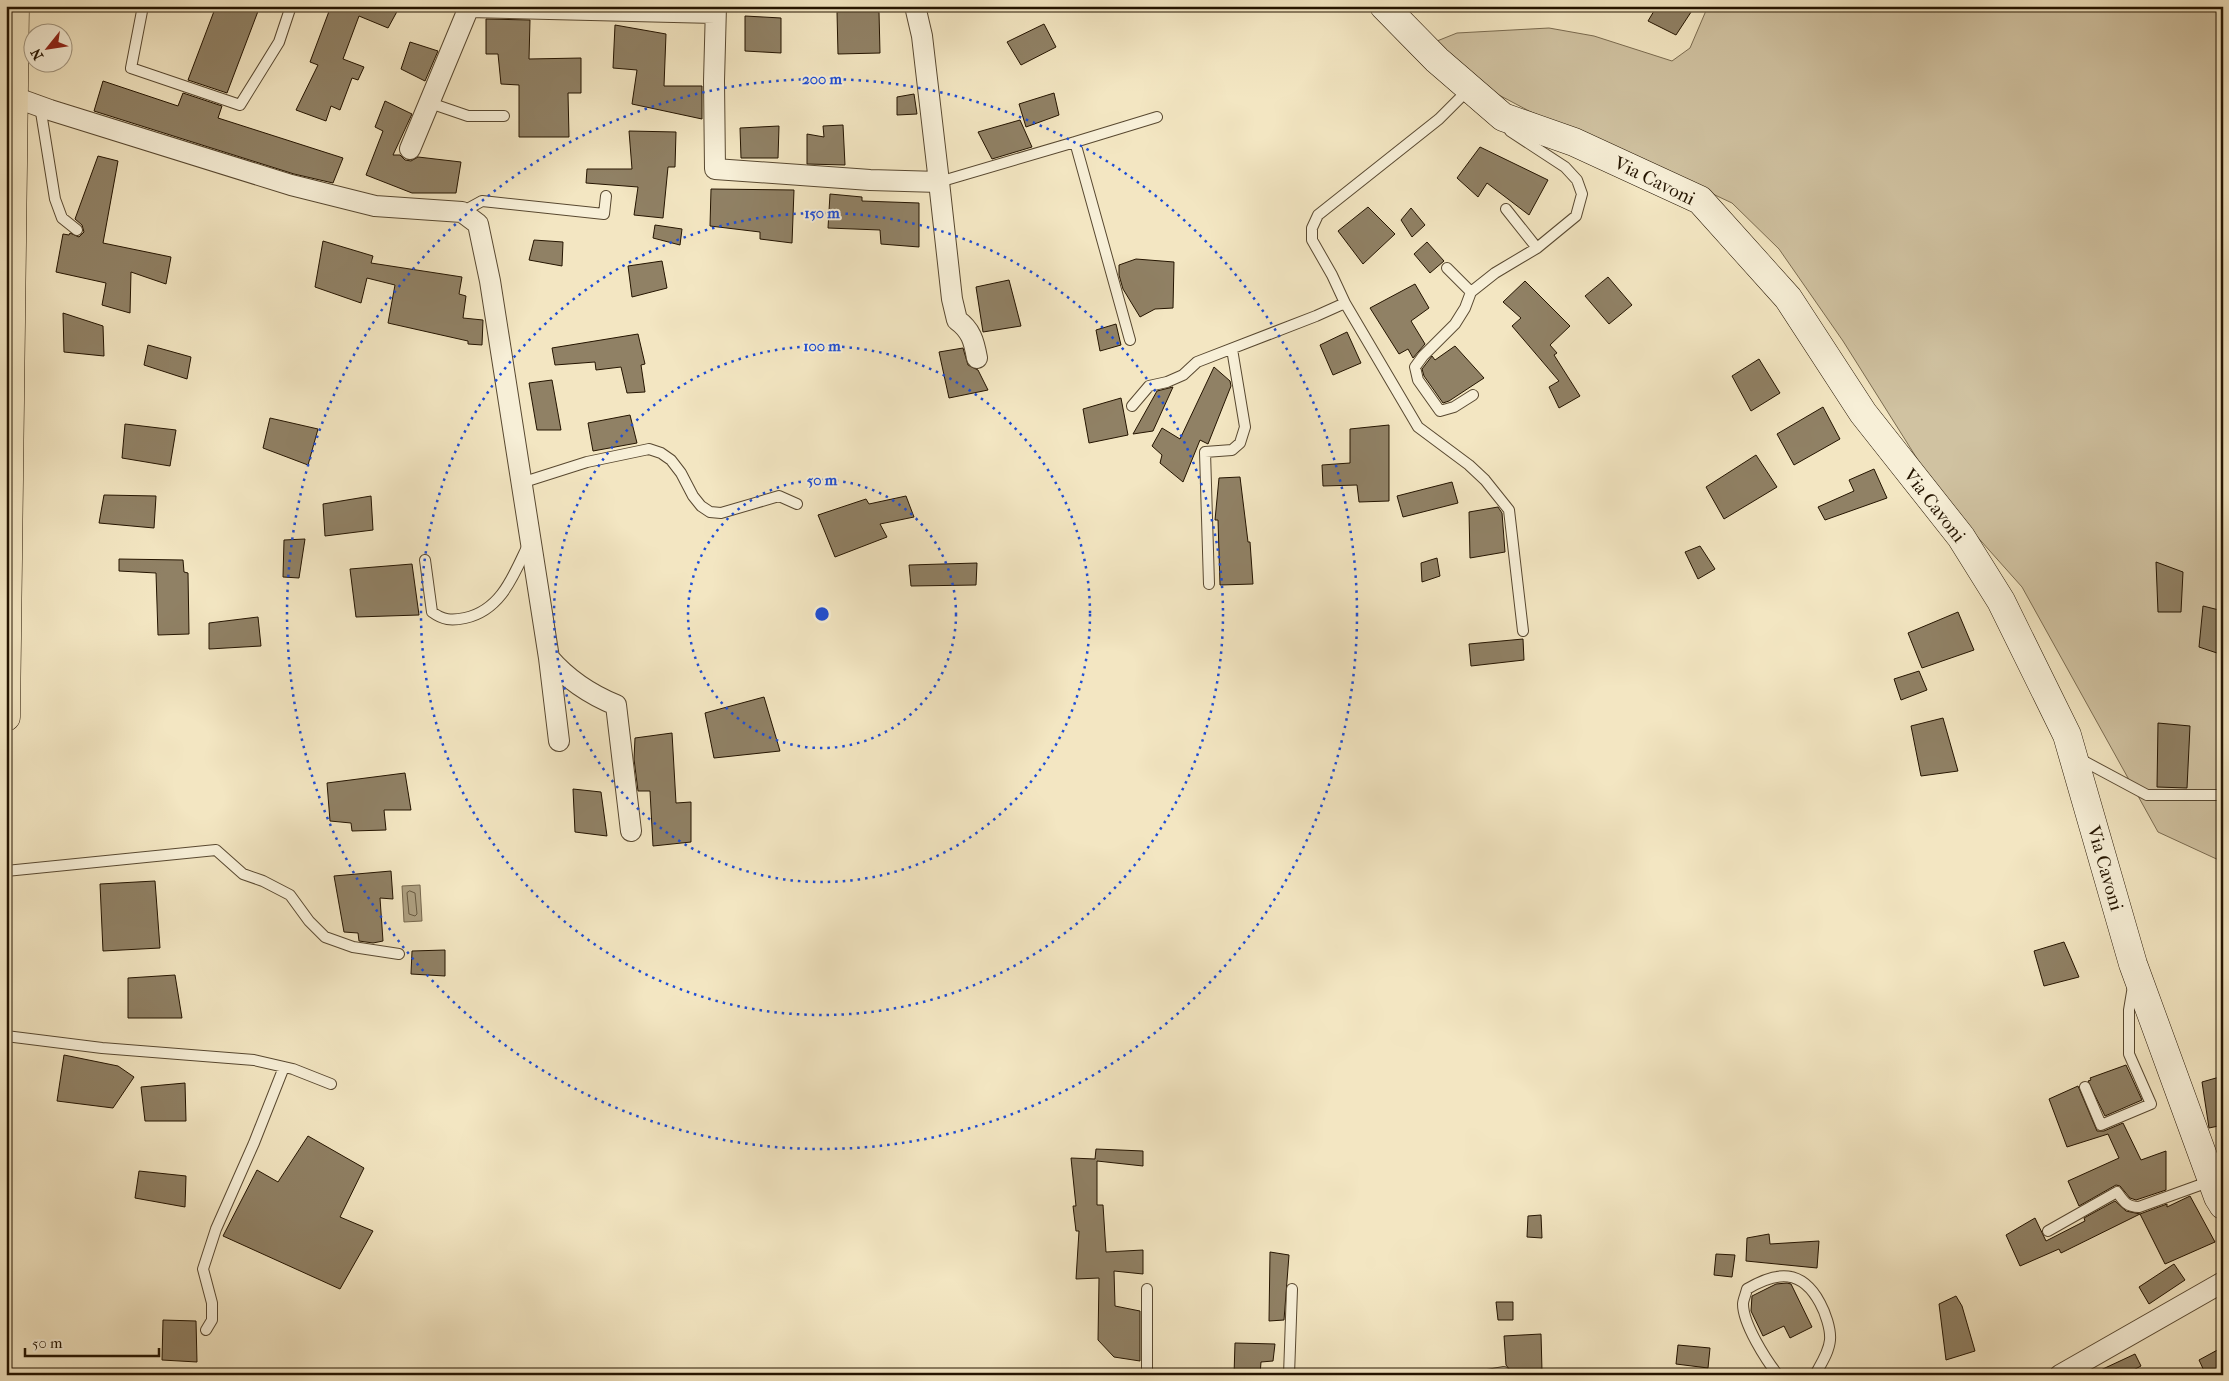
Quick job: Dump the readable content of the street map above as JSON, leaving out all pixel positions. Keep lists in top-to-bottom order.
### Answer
{
  "streets": {
    "street": ["Via Cavoni"]
  },
  "scale_bar": "50 m",
  "north": "bottom left",
  "rings": [
    "200 m",
    "150 m",
    "100 m",
    "50 m"
  ]
}
